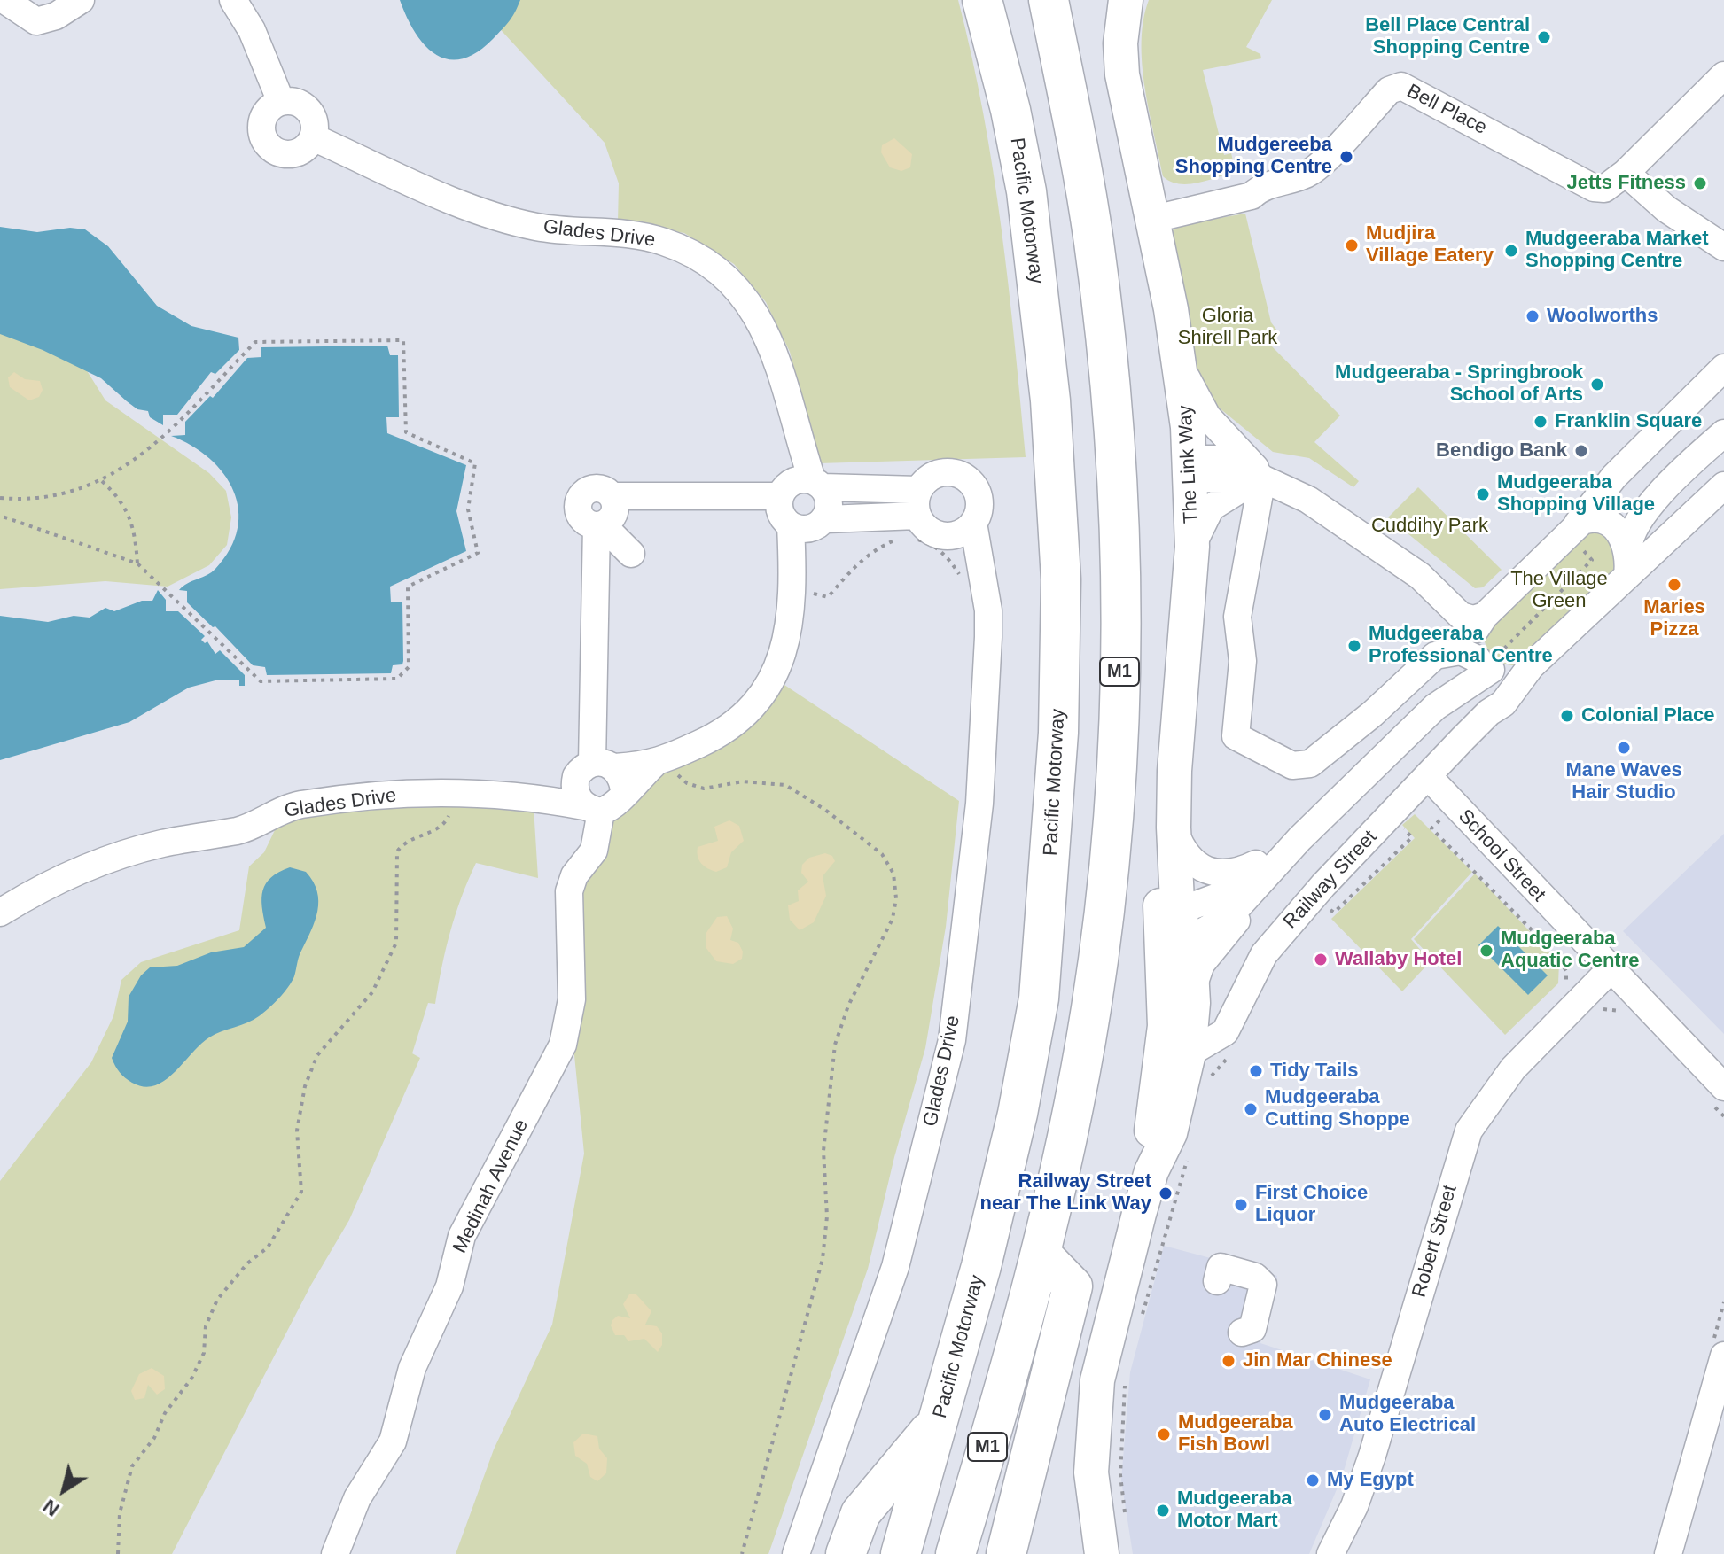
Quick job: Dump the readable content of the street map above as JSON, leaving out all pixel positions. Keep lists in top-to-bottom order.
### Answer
{
  "streets": {
    "highway": ["Pacific Motorway", "M1"],
    "main road": ["The Link Way", "Railway Street"],
    "street": [
      "Bell Place",
      "Glades Drive",
      "School Street",
      "Medinah Avenue",
      "Robert Street"
    ]
  },
  "crossings": [
    ["Bell Place", "The Link Way"],
    ["Glades Drive", "Medinah Avenue"],
    ["The Link Way", "Railway Street"],
    ["School Street", "Railway Street"],
    ["School Street", "Robert Street"]
  ],
  "parks": ["Gloria Shirell Park", "Cuddihy Park", "The Village Green"],
  "places": [
    "Bell Place Central Shopping Centre",
    "Mudgereeba Shopping Centre",
    "Jetts Fitness",
    "Mudjira Village Eatery",
    "Mudgeeraba Market Shopping Centre",
    "Woolworths",
    "Mudgeeraba - Springbrook School of Arts",
    "Franklin Square",
    "Bendigo Bank",
    "Mudgeeraba Shopping Village",
    "Maries Pizza",
    "Mudgeeraba Professional Centre",
    "Colonial Place",
    "Mane Waves Hair Studio",
    "Mudgeeraba Aquatic Centre",
    "Wallaby Hotel",
    "Tidy Tails",
    "Mudgeeraba Cutting Shoppe",
    "Railway Street near The Link Way",
    "First Choice Liquor",
    "Jin Mar Chinese",
    "Mudgeeraba Auto Electrical",
    "Mudgeeraba Fish Bowl",
    "My Egypt",
    "Mudgeeraba Motor Mart"
  ],
  "north": "bottom left"
}
